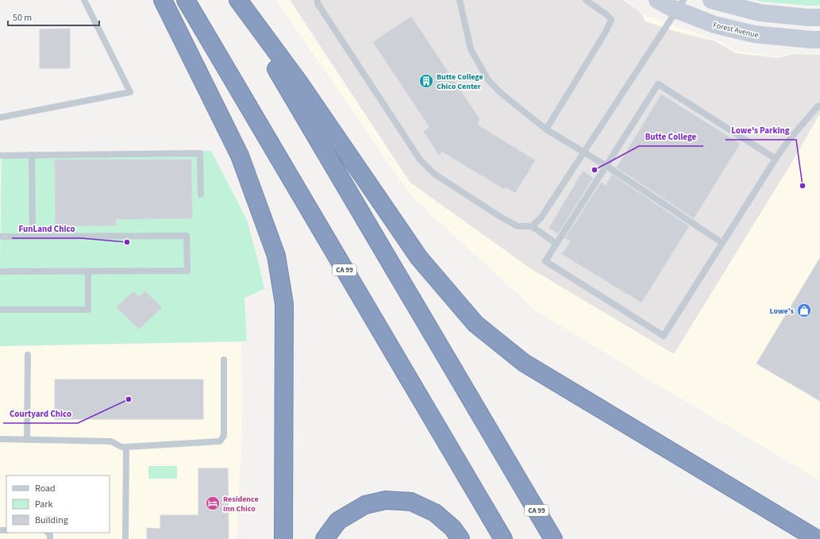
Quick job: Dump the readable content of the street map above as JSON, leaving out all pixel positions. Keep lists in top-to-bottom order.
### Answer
{
  "streets": {
    "highway": ["CA 99"],
    "street": ["Forest Avenue"]
  },
  "places": {
    "building": ["Butte College Chico Center"],
    "other": [
      "Butte College",
      "Lowe's Parking",
      "FunLand Chico",
      "Courtyard Chico"
    ],
    "shop": ["Lowe's"],
    "hotel": ["Residence Inn Chico"]
  },
  "legend": ["Road", "Park", "Building"],
  "scale_bar": "50 m"
}
